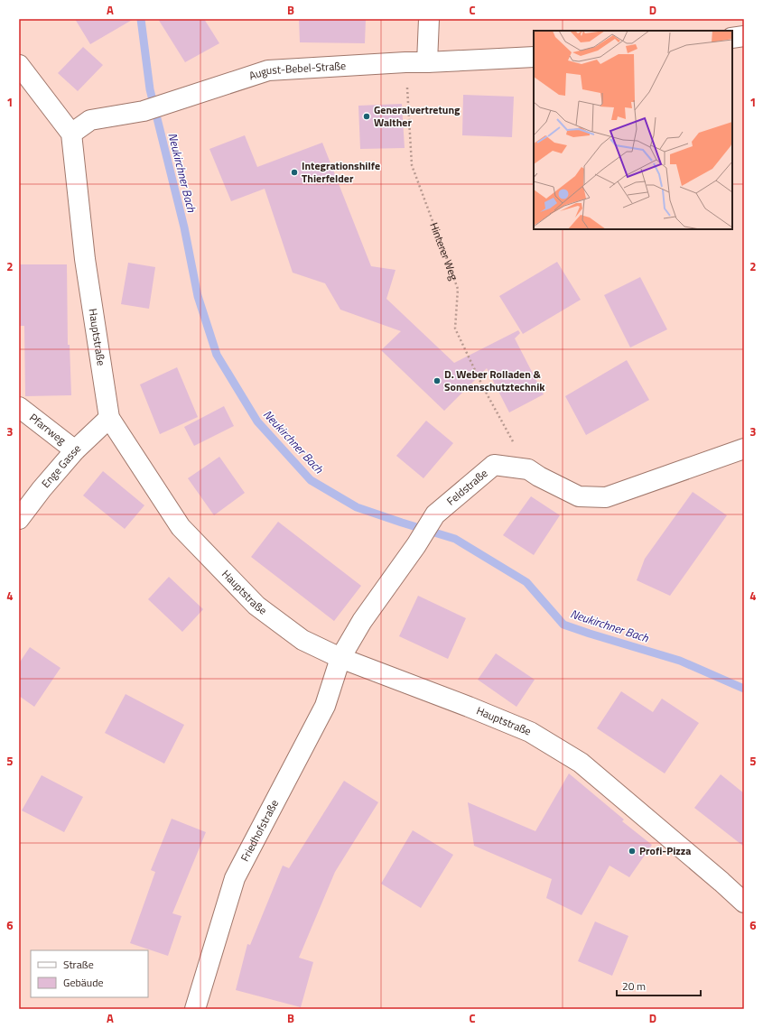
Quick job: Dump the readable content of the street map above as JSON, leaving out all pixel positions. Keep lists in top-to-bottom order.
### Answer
{
  "streets": {
    "street": [
      "August-Bebel-Straße",
      "Hauptstraße",
      "Pfarrweg",
      "Enge Gasse",
      "Feldstraße",
      "Friedhofstraße"
    ],
    "path": ["Hinterer Weg"]
  },
  "crossings": [
    ["August-Bebel-Straße", "Hinterer Weg"],
    ["August-Bebel-Straße", "Hauptstraße"],
    ["Hinterer Weg", "Feldstraße"],
    ["Hauptstraße", "Enge Gasse"],
    ["Hauptstraße", "Feldstraße"],
    ["Hauptstraße", "Friedhofstraße"],
    ["Pfarrweg", "Enge Gasse"],
    ["Feldstraße", "Friedhofstraße"]
  ],
  "water": ["Neukirchner Bach"],
  "places": [
    "Generalvertretung Walther",
    "Integrationshilfe Thierfelder",
    "D. Weber Rolladen & Sonnenschutztechnik",
    "Profi-Pizza"
  ],
  "legend": ["Straße", "Gebäude"],
  "scale_bar": "20 m",
  "grid": {
    "columns": [
      "A",
      "B",
      "C",
      "D"
    ],
    "rows": [
      "1",
      "2",
      "3",
      "4",
      "5",
      "6"
    ]
  }
}
